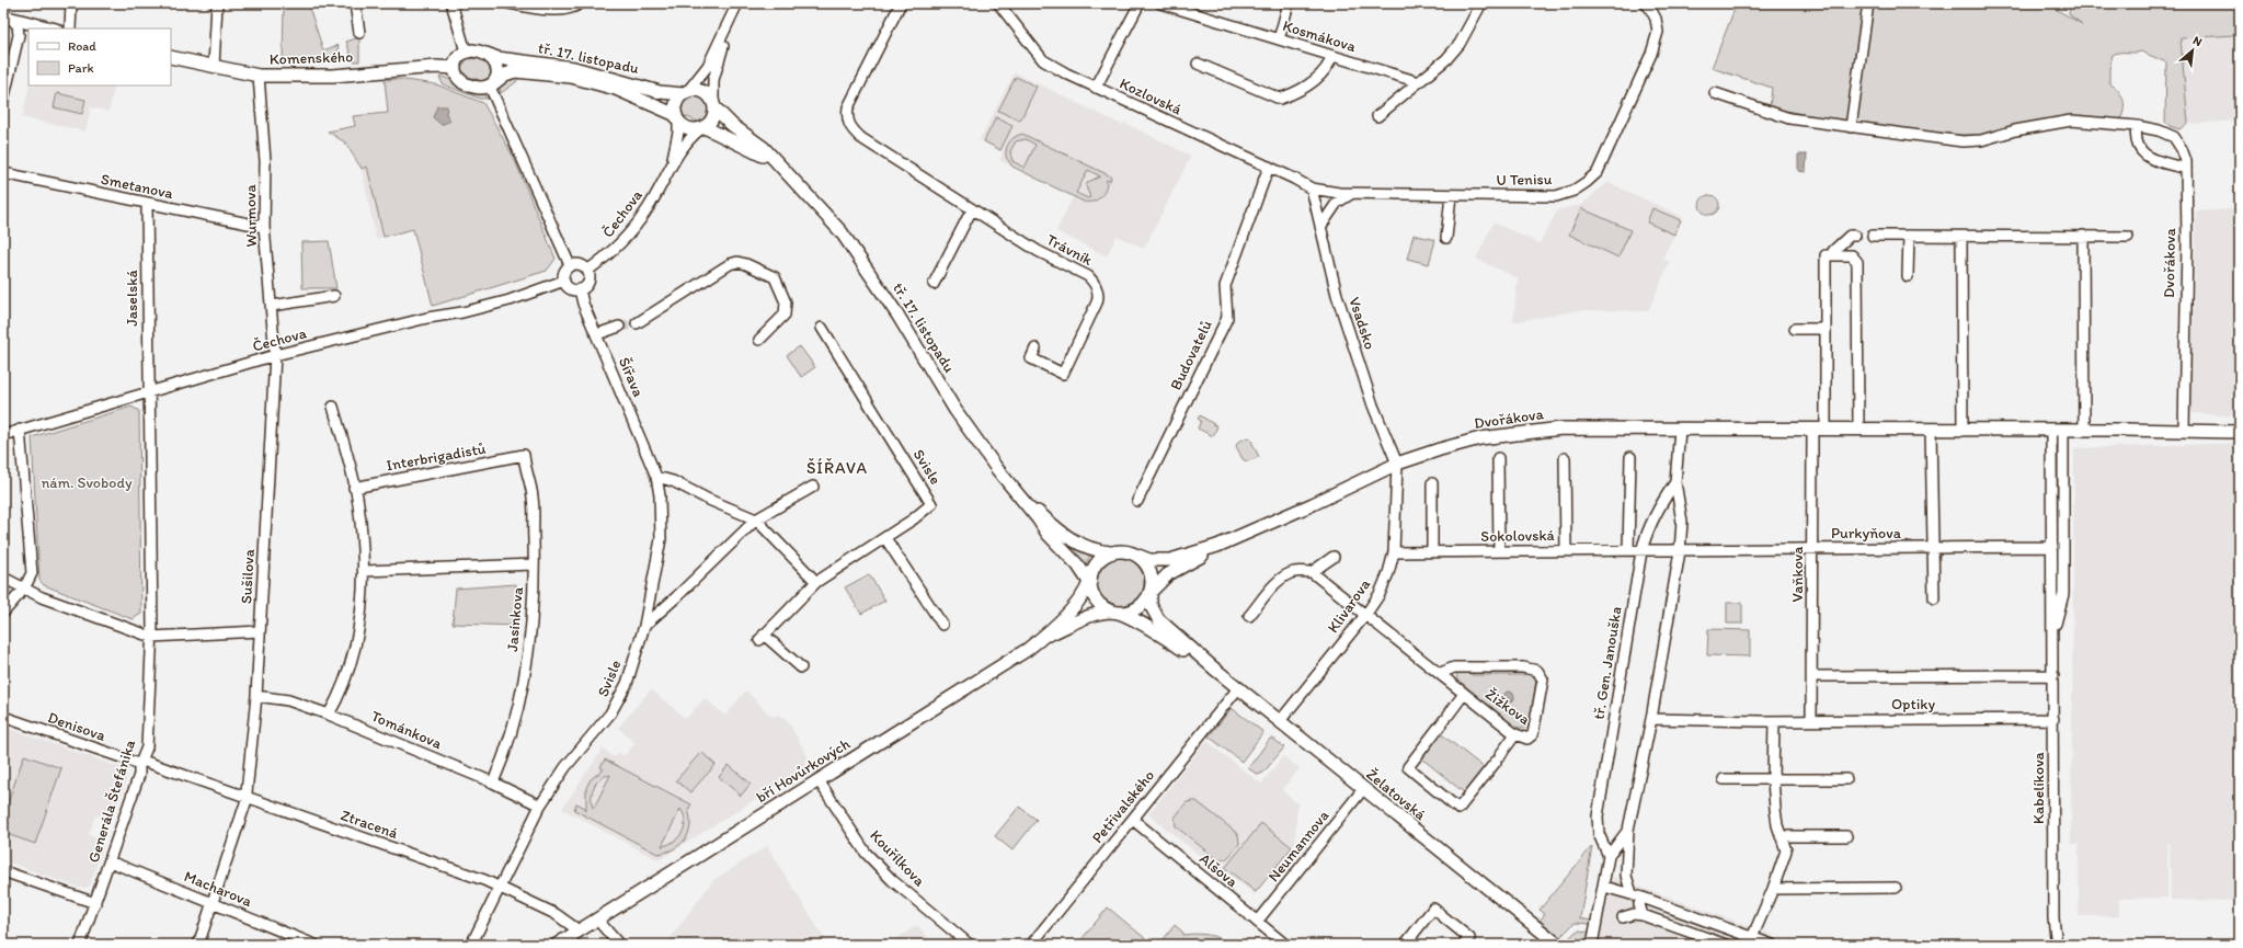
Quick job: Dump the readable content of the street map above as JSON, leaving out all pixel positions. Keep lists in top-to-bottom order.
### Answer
{
  "streets": {
    "main road": [
      "Komenského",
      "tř. 17. listopadu",
      "Dvořákova",
      "bří Hovůrkových",
      "Želatovská"
    ],
    "street": [
      "Kosmákova",
      "Kozlovská",
      "U Tenisu",
      "Smetanova",
      "Čechova",
      "Wurmova",
      "Trávník",
      "Jaselská",
      "Vsadsko",
      "Budovatelů",
      "Šířava",
      "Interbrigadistů",
      "Svisle",
      "Purkyňova",
      "Sokolovská",
      "Vaňkova",
      "Sušilova",
      "Klivarova",
      "Jasínkova",
      "tř. Gen. Janouška",
      "Optiky",
      "Žižkova",
      "Denisova",
      "Tománkova",
      "Kabelíkova",
      "Generála Štefánika",
      "Petřivalského",
      "Ztracená",
      "Neumannova",
      "Kouřílkova",
      "Alšova",
      "Macharova"
    ]
  },
  "crossings": [
    ["Komenského", "tř. 17. listopadu"],
    ["Komenského", "Wurmova"],
    ["tř. 17. listopadu", "Čechova"],
    ["tř. 17. listopadu", "Dvořákova"],
    ["tř. 17. listopadu", "bří Hovůrkových"],
    ["tř. 17. listopadu", "Želatovská"],
    ["Kozlovská", "U Tenisu"],
    ["Kozlovská", "Vsadsko"],
    ["Kozlovská", "Budovatelů"],
    ["U Tenisu", "Vsadsko"],
    ["Smetanova", "Wurmova"],
    ["Smetanova", "Jaselská"],
    ["Čechova", "Wurmova"],
    ["Čechova", "Jaselská"],
    ["Čechova", "Šířava"],
    ["Čechova", "Sušilova"],
    ["Wurmova", "Sušilova"],
    ["Dvořákova", "Vsadsko"],
    ["Dvořákova", "Vaňkova"],
    ["Dvořákova", "Klivarova"],
    ["Dvořákova", "tř. Gen. Janouška"],
    ["Dvořákova", "bří Hovůrkových"],
    ["Dvořákova", "Kabelíkova"],
    ["Dvořákova", "Želatovská"],
    ["Vsadsko", "Klivarova"],
    ["Šířava", "Svisle"],
    ["Interbrigadistů", "Jasínkova"],
    ["Svisle", "Tománkova"],
    ["Svisle", "Ztracená"],
    ["Purkyňova", "Sokolovská"],
    ["Purkyňova", "Vaňkova"],
    ["Purkyňova", "tř. Gen. Janouška"],
    ["Purkyňova", "Kabelíkova"],
    ["Sokolovská", "Klivarova"],
    ["Sokolovská", "tř. Gen. Janouška"],
    ["Vaňkova", "Optiky"],
    ["Sušilova", "Tománkova"],
    ["Sušilova", "Ztracená"],
    ["Sušilova", "Macharova"],
    ["Klivarova", "Žižkova"],
    ["Klivarova", "Želatovská"],
    ["Jasínkova", "Tománkova"],
    ["tř. Gen. Janouška", "Optiky"],
    ["Optiky", "Kabelíkova"],
    ["Žižkova", "Želatovská"],
    ["Denisova", "Generála Štefánika"],
    ["Denisova", "Ztracená"],
    ["bří Hovůrkových", "Želatovská"],
    ["bří Hovůrkových", "Ztracená"],
    ["bří Hovůrkových", "Kouřílkova"],
    ["Želatovská", "Petřivalského"],
    ["Želatovská", "Neumannova"],
    ["Generála Štefánika", "Ztracená"],
    ["Generála Štefánika", "Macharova"],
    ["Petřivalského", "Alšova"],
    ["Neumannova", "Alšova"]
  ],
  "districts": ["ŠÍŘAVA"],
  "parks": ["nám. Svobody"],
  "legend": ["Road", "Park"],
  "north": "top right"
}
